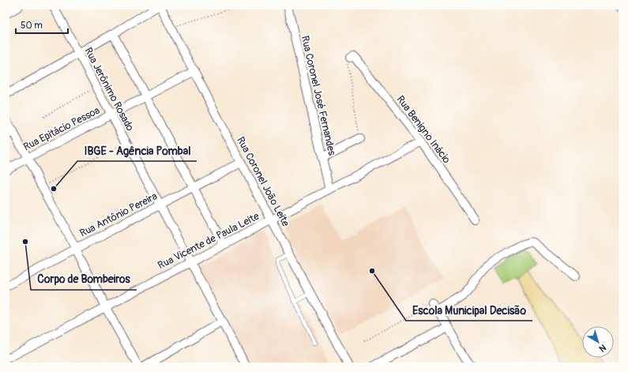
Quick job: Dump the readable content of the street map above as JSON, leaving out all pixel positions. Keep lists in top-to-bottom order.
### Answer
{
  "streets": {
    "street": [
      "Rua Jerônimo Rosado",
      "Rua Coronel José Fernandes",
      "Rua Epitácio Pessoa",
      "Rua Benigno Inácio",
      "Rua Coronel João Leite",
      "Rua Antônio Pereira",
      "Rua Vicente de Paula Leite"
    ]
  },
  "crossings": [
    ["Rua Jerônimo Rosado", "Rua Epitácio Pessoa"],
    ["Rua Jerônimo Rosado", "Rua Antônio Pereira"],
    ["Rua Jerônimo Rosado", "Rua Vicente de Paula Leite"],
    ["Rua Coronel José Fernandes", "Rua Vicente de Paula Leite"],
    ["Rua Epitácio Pessoa", "Rua Coronel João Leite"],
    ["Rua Benigno Inácio", "Rua Vicente de Paula Leite"],
    ["Rua Coronel João Leite", "Rua Antônio Pereira"],
    ["Rua Coronel João Leite", "Rua Vicente de Paula Leite"]
  ],
  "places": ["IBGE - Agência Pombal", "Corpo de Bombeiros", "Escola Municipal Decisão"],
  "scale_bar": "50 m",
  "north": "bottom right"
}
